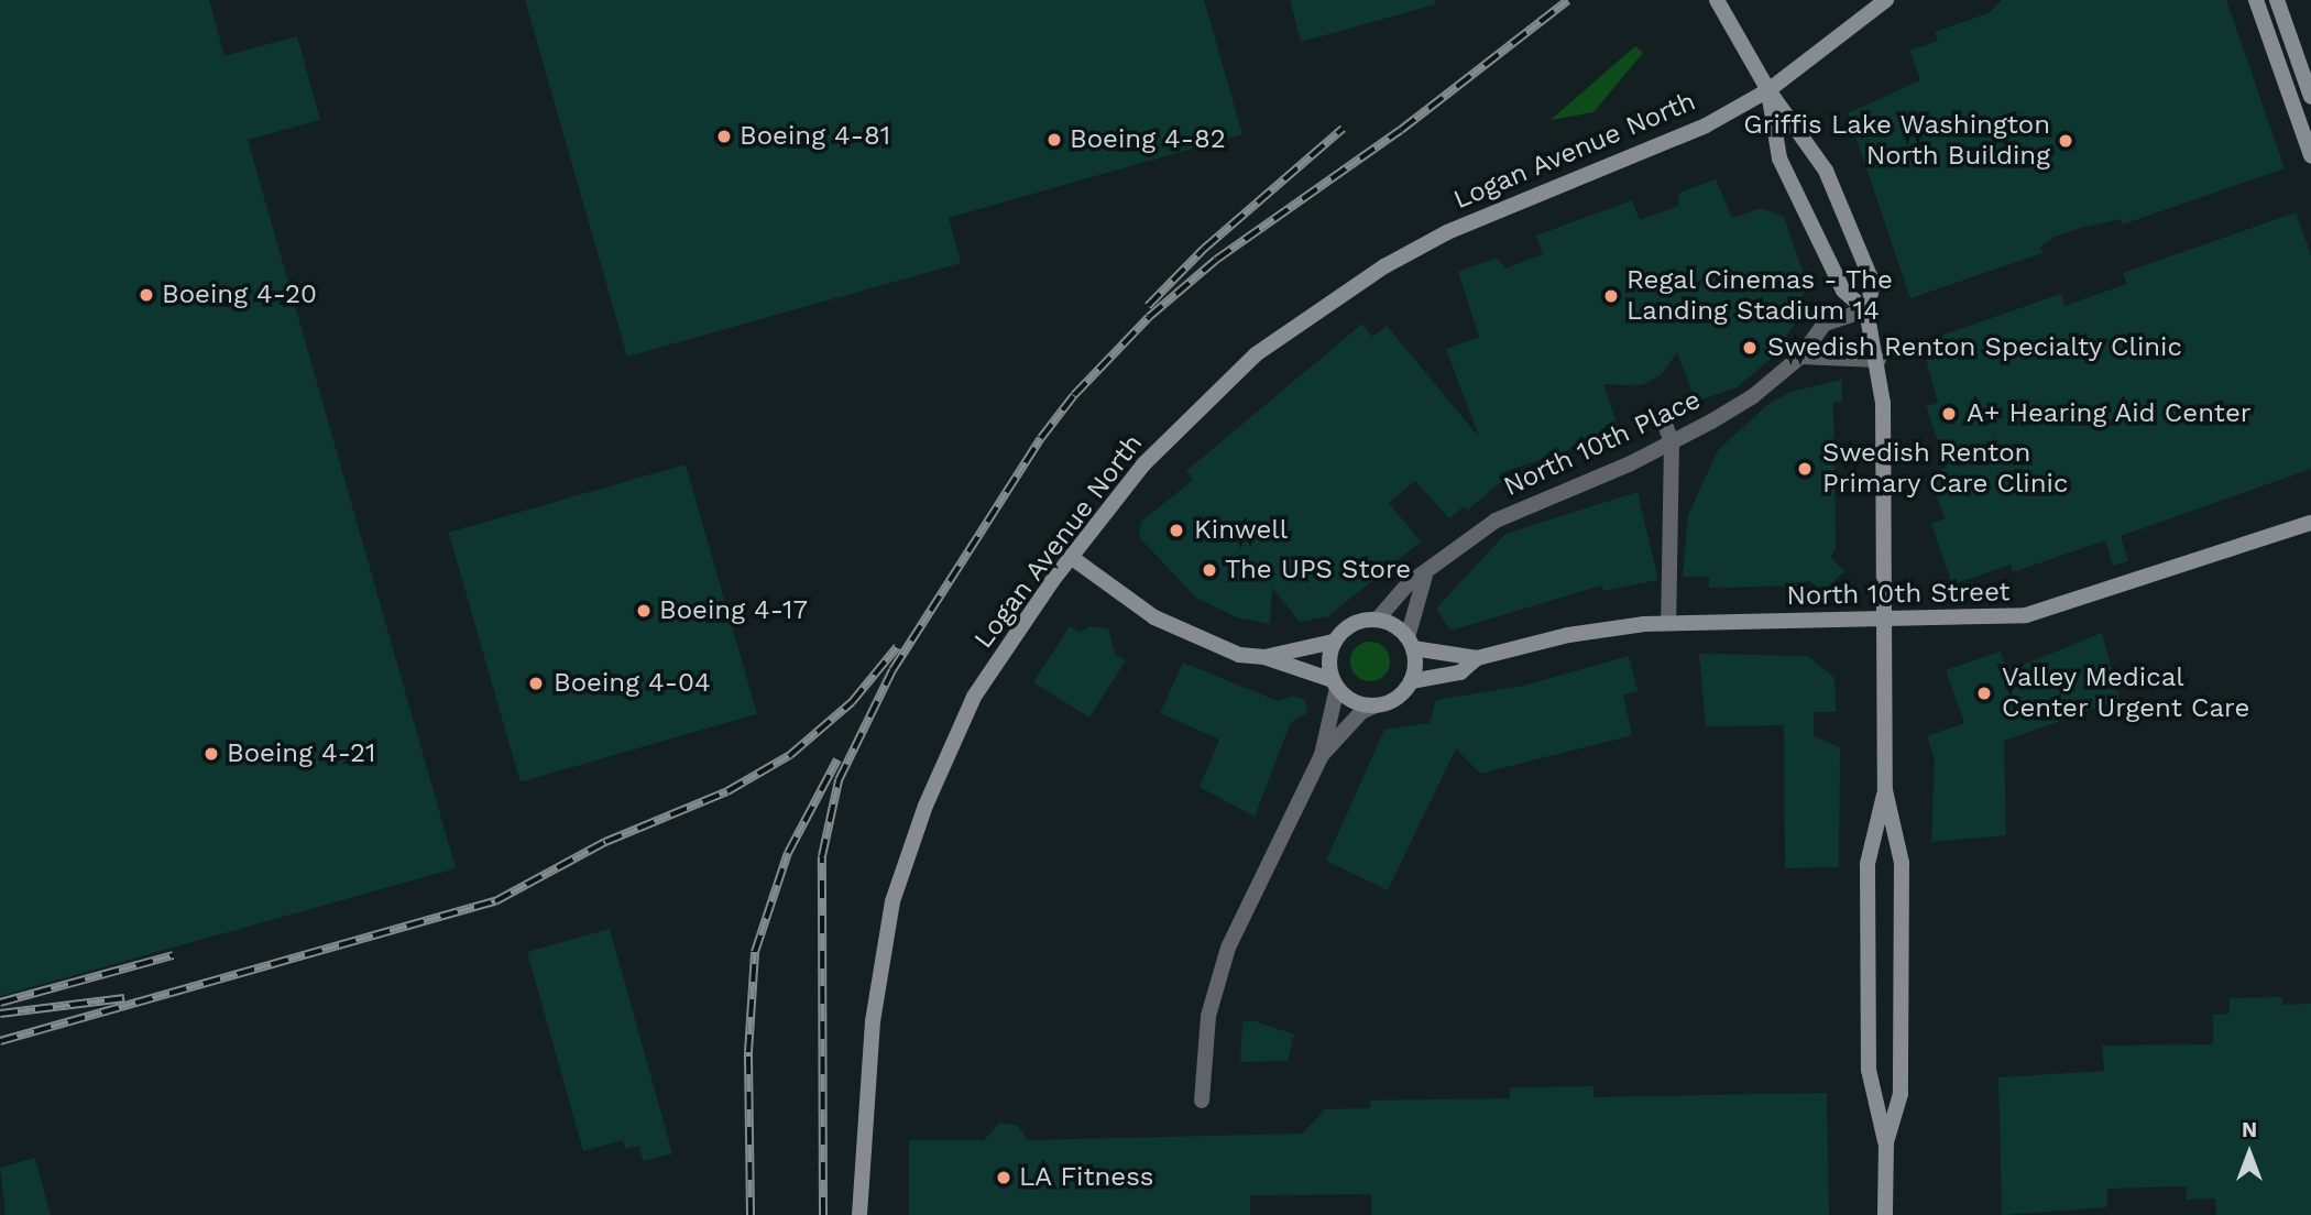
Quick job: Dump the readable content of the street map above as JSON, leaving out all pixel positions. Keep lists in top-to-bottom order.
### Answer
{
  "streets": {
    "street": ["Logan Avenue North", "North 10th Place", "North 10th Street"]
  },
  "crossings": [
    ["North 10th Place", "North 10th Street"]
  ],
  "places": [
    "Boeing 4-81",
    "Boeing 4-82",
    "Griffis Lake Washington North Building",
    "Boeing 4-20",
    "Regal Cinemas - The Landing Stadium 14",
    "Swedish Renton Specialty Clinic",
    "A+ Hearing Aid Center",
    "Swedish Renton Primary Care Clinic",
    "Kinwell",
    "The UPS Store",
    "Boeing 4-17",
    "Boeing 4-04",
    "Valley Medical Center Urgent Care",
    "Boeing 4-21",
    "LA Fitness"
  ],
  "north": "top"
}
